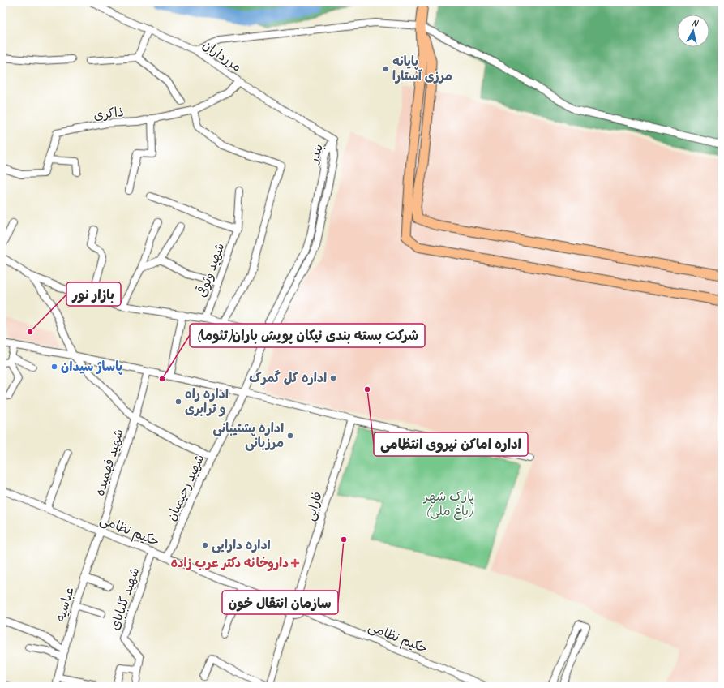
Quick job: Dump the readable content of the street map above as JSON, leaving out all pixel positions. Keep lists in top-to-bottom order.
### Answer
{
  "streets": {
    "street": [
      "مرزداران",
      "ذاکری",
      "بندر",
      "شهید وثوقی",
      "شهید فهمیده",
      "شهید رحیمیان",
      "فارابی",
      "حکیم نظامی",
      "شهید گلبابای",
      "عباسیه"
    ]
  },
  "crossings": [
    ["مرزداران", "ذاکری"],
    ["مرزداران", "بندر"],
    ["بندر", "شهید رحیمیان"],
    ["شهید فهمیده", "حکیم نظامی"],
    ["شهید فهمیده", "عباسیه"],
    ["شهید رحیمیان", "حکیم نظامی"],
    ["فارابی", "حکیم نظامی"],
    ["حکیم نظامی", "شهید گلبابای"],
    ["حکیم نظامی", "عباسیه"]
  ],
  "parks": ["پارک شهر (باغ ملی)"],
  "places": {
    "other": [
      "پایانه مرزی آستارا",
      "بازار نور",
      "پاساژ سیدان",
      "اداره کل گمرک",
      "شركت بسته بندی نيكان پويش باران(تئوما)",
      "اداره اماکن نیروی انتظامی",
      "اداره راه و ترابری",
      "اداره پشتیبانی مرزبانی",
      "سازمان انتقال خون",
      "اداره دارایی"
    ],
    "health": ["داروخانه دکتر عرب زاده"]
  },
  "north": "top"
}
